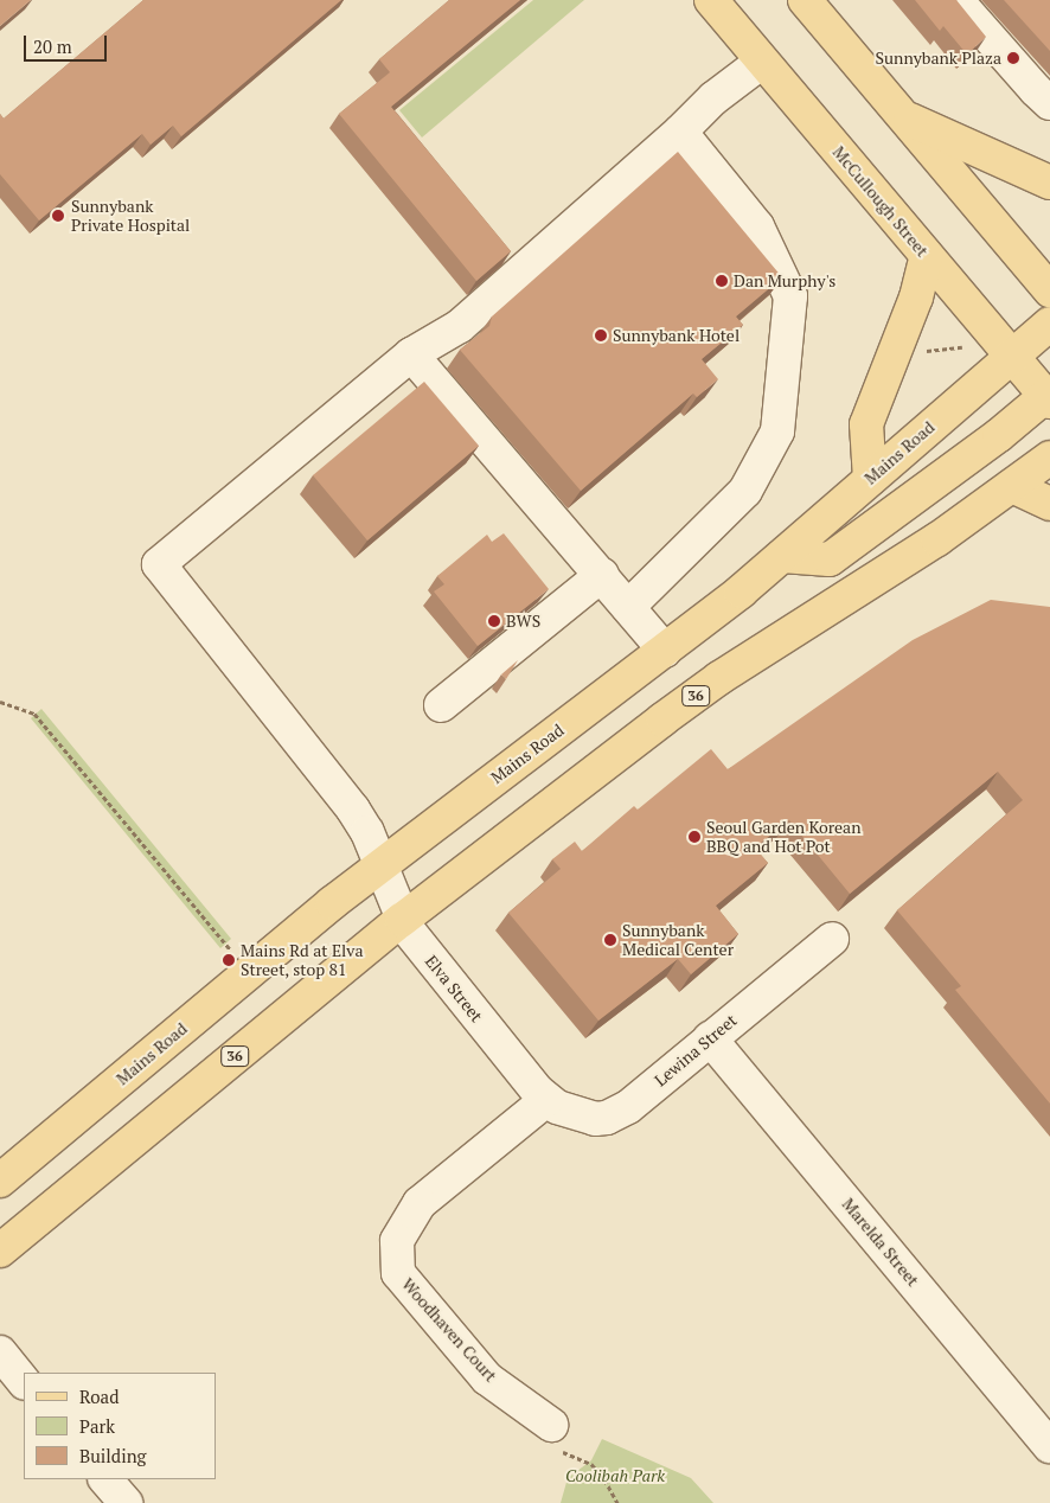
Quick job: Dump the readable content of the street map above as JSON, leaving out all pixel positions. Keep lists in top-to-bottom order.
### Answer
{
  "streets": {
    "main road": ["McCullough Street", "Mains Road", "36"],
    "street": [
      "Elva Street",
      "Lewina Street",
      "Marelda Street",
      "Woodhaven Court"
    ]
  },
  "crossings": [
    ["McCullough Street", "Mains Road"],
    ["Mains Road", "Elva Street"],
    ["36", "Elva Street"],
    ["Elva Street", "Lewina Street"],
    ["Elva Street", "Woodhaven Court"],
    ["Lewina Street", "Marelda Street"],
    ["Lewina Street", "Woodhaven Court"]
  ],
  "parks": ["Coolibah Park"],
  "places": [
    "Sunnybank Plaza",
    "Sunnybank Private Hospital",
    "Dan Murphy's",
    "Sunnybank Hotel",
    "BWS",
    "Seoul Garden Korean BBQ and Hot Pot",
    "Sunnybank Medical Center",
    "Mains Rd at Elva Street, stop 81"
  ],
  "legend": ["Road", "Park", "Building"],
  "scale_bar": "20 m"
}
